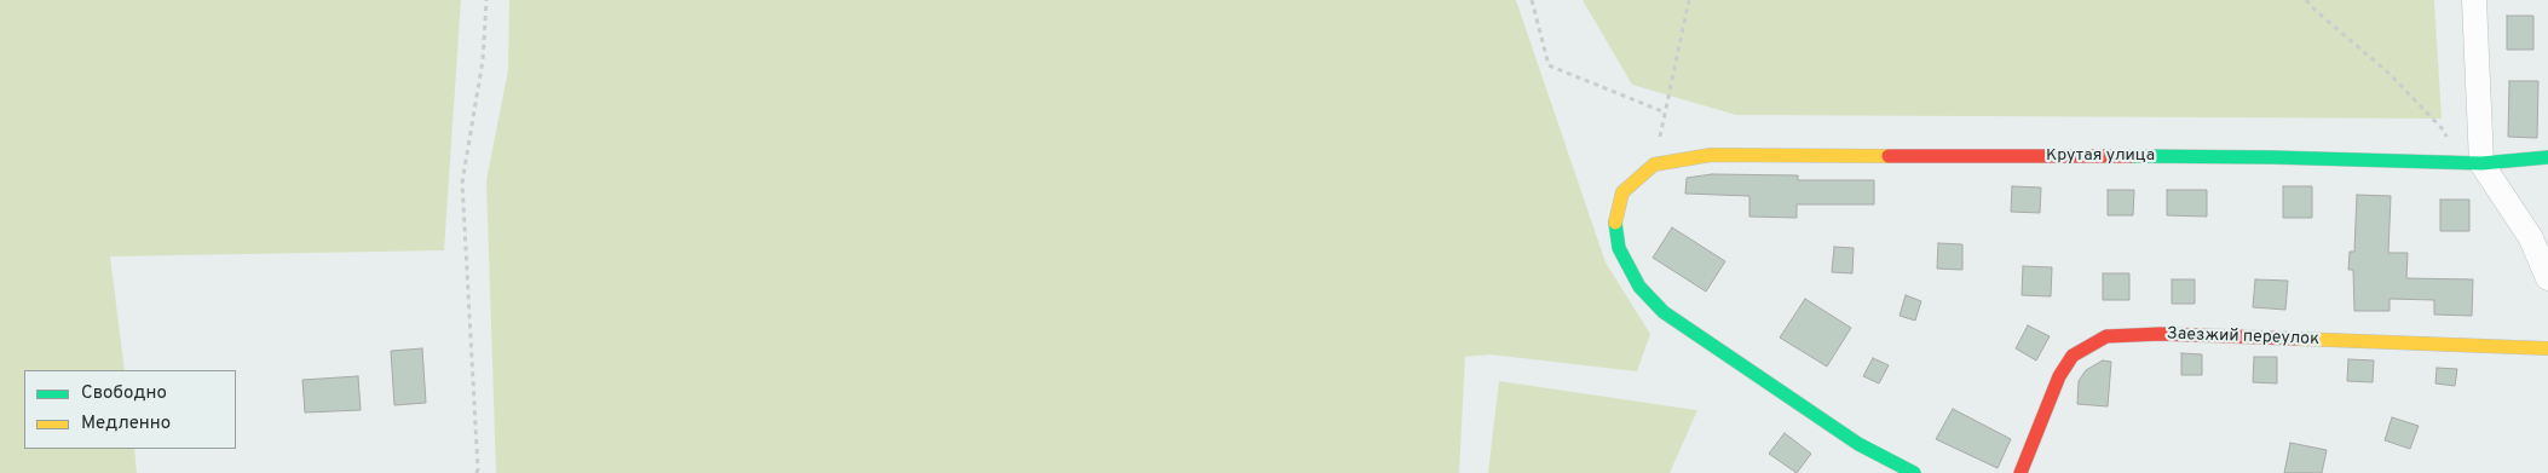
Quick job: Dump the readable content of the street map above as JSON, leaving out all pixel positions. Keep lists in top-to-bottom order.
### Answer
{
  "streets": {
    "street": ["Крутая улица", "Заезжий переулок"]
  },
  "legend": ["Свободно", "Медленно"]
}
